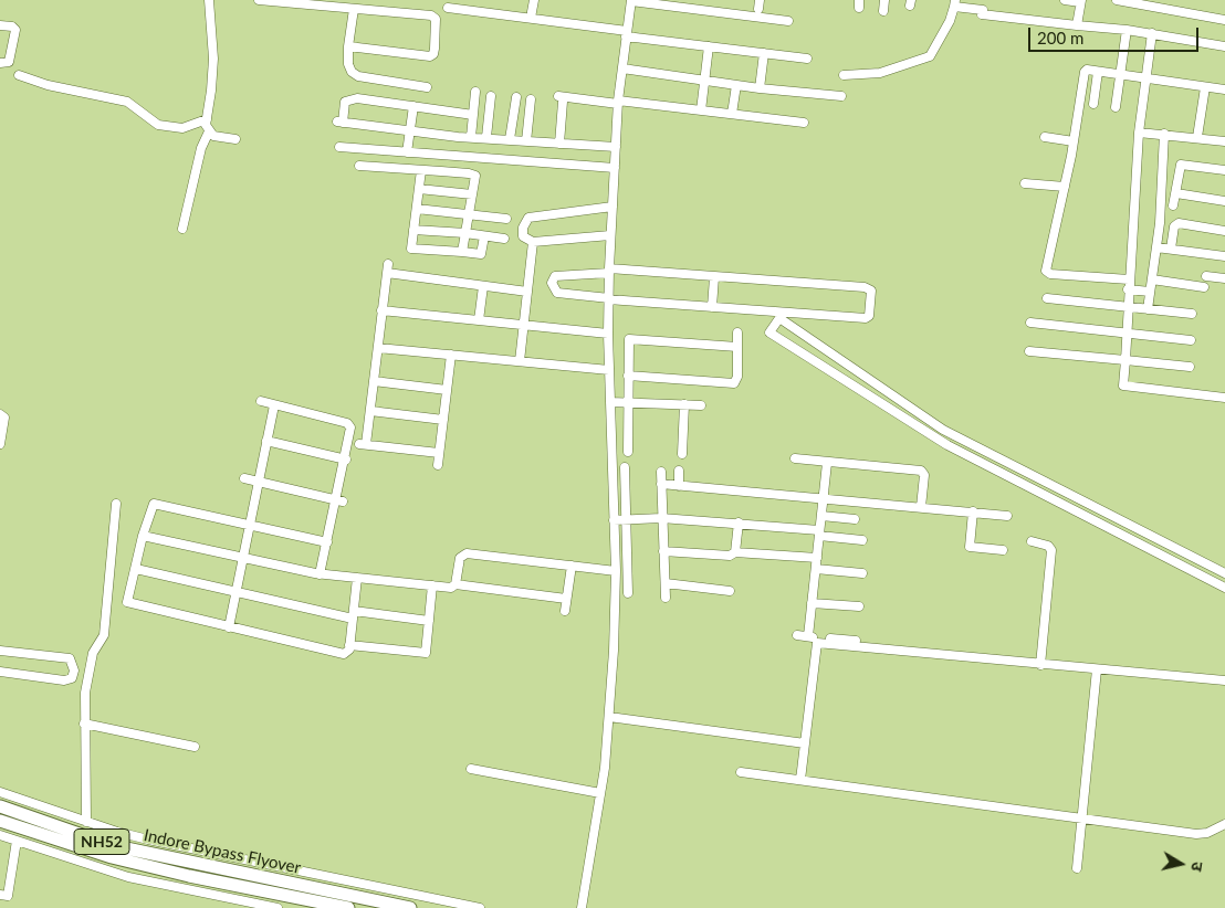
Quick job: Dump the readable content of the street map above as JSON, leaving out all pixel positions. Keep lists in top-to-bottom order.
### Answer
{
  "streets": {
    "highway": ["NH52", "Indore Bypass Flyover"]
  },
  "scale_bar": "200 m",
  "north": "right"
}
